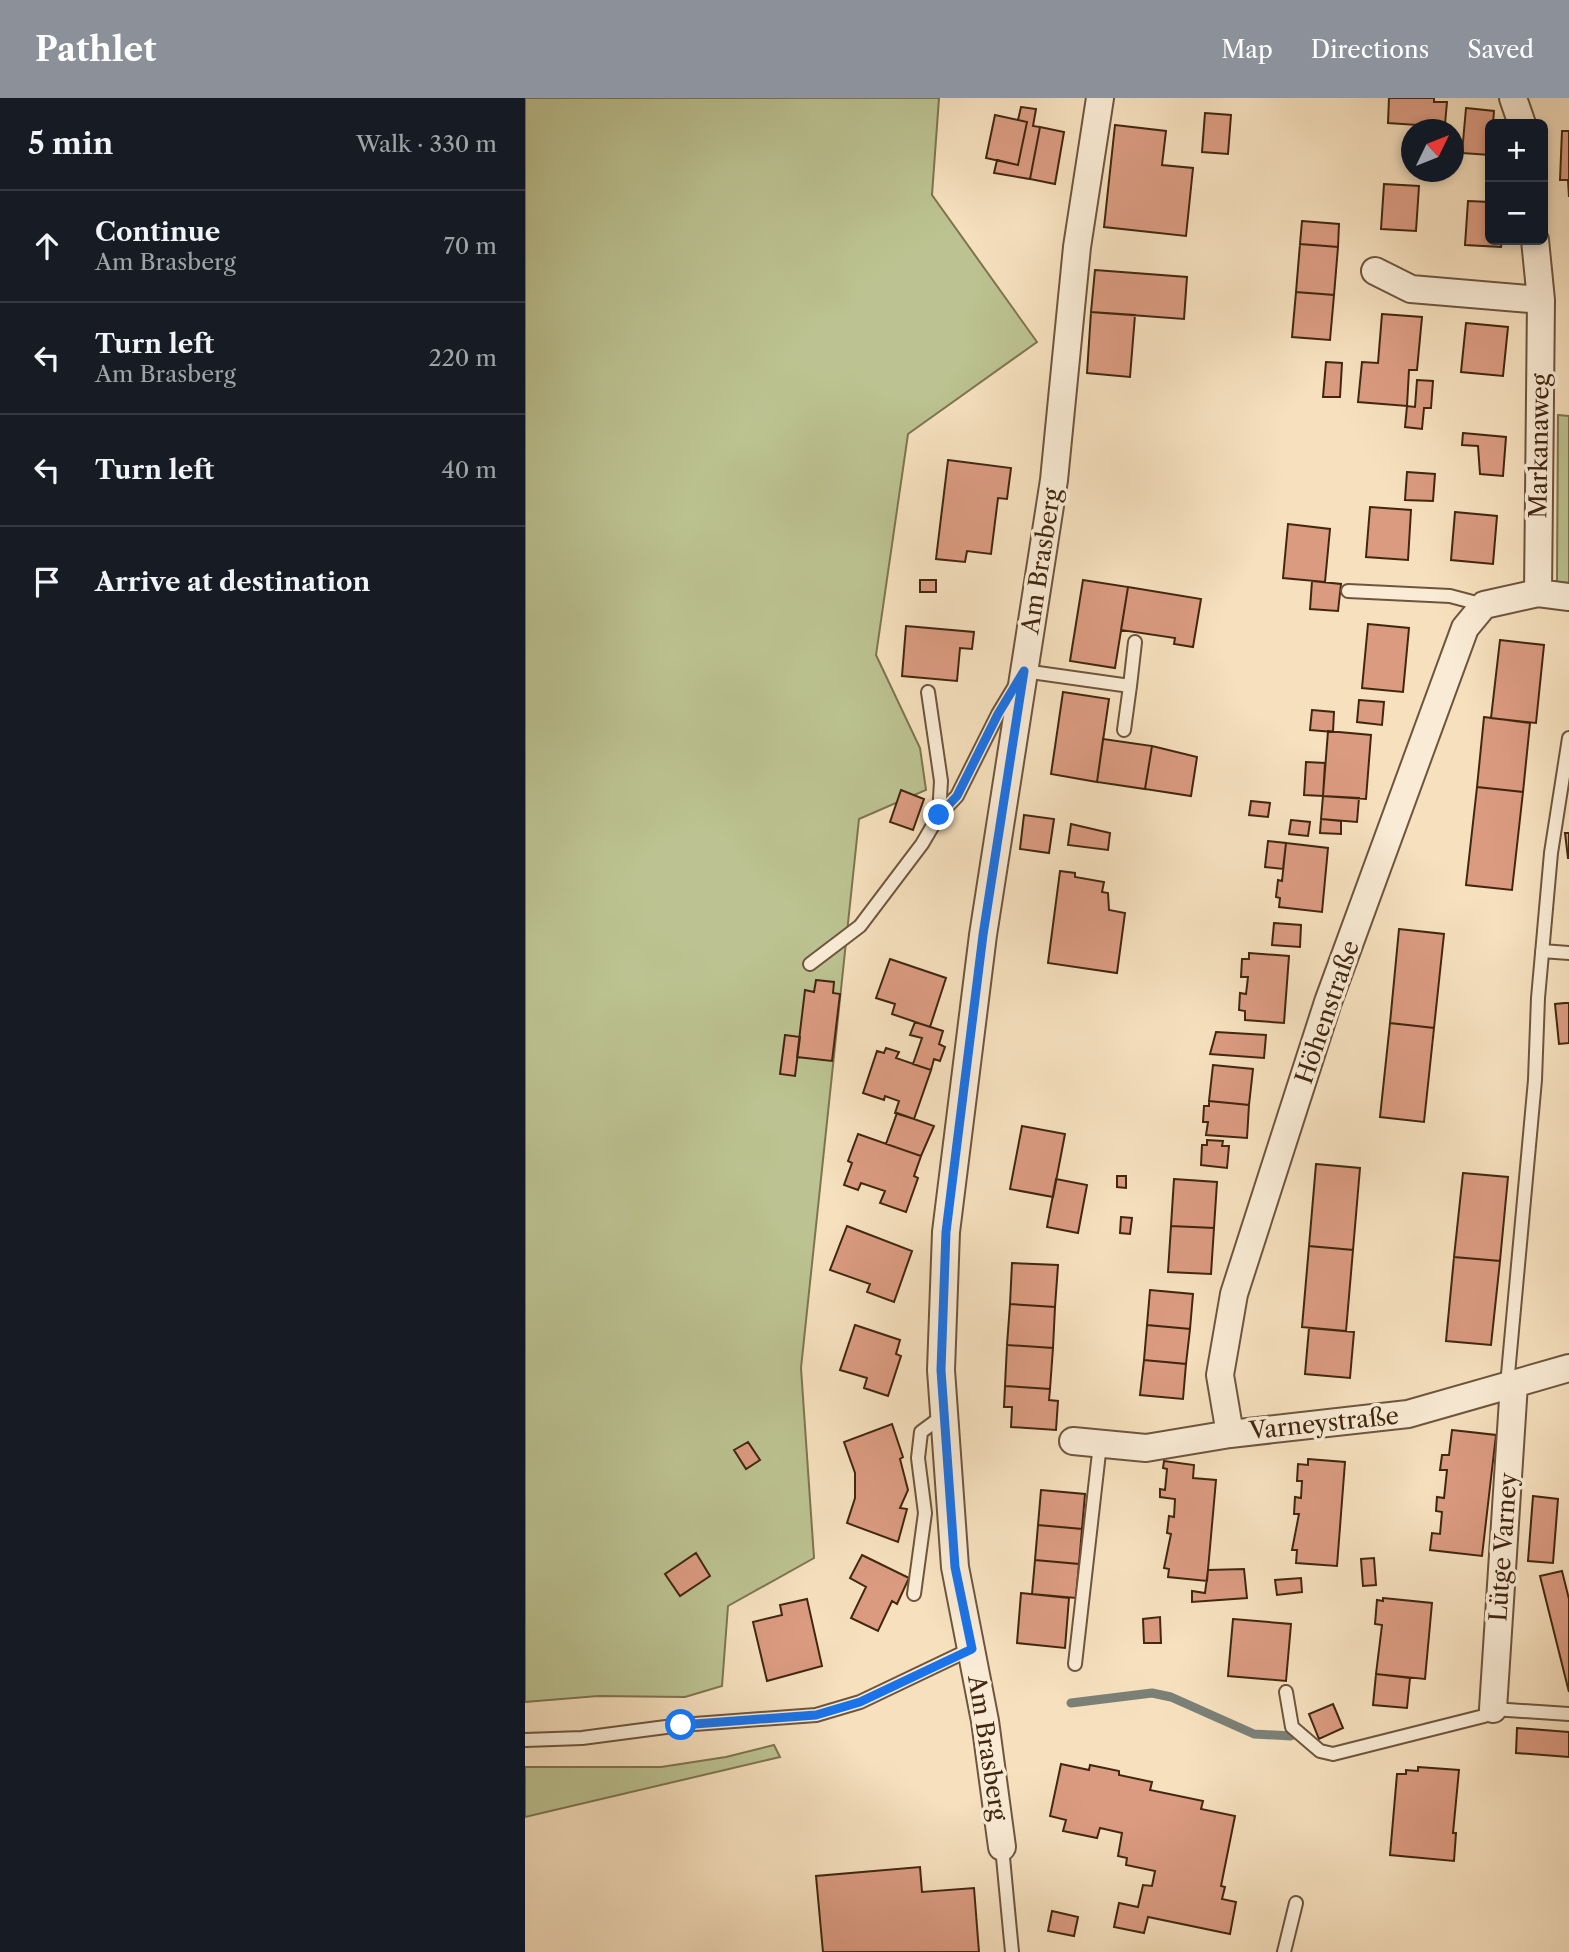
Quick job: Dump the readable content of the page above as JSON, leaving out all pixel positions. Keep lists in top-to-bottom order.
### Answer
{
  "streets": {
    "street": [
      "Markanaweg",
      "Am Brasberg",
      "Höhenstraße",
      "Varneystraße",
      "Lütge Varney"
    ]
  },
  "crossings": [
    ["Höhenstraße", "Varneystraße"],
    ["Varneystraße", "Lütge Varney"]
  ],
  "north": "top right",
  "page": {
    "header": "Pathlet",
    "nav": ["Map", "Directions", "Saved"],
    "heading": ["5 min", "Walk · 330 m"],
    "map_buttons": ["+", "−"],
    "list": [
      ["Continue", "Am Brasberg", "70 m"],
      ["Turn left", "Am Brasberg", "220 m"],
      ["Turn left", "40 m"],
      "Arrive at destination"
    ]
  }
}
